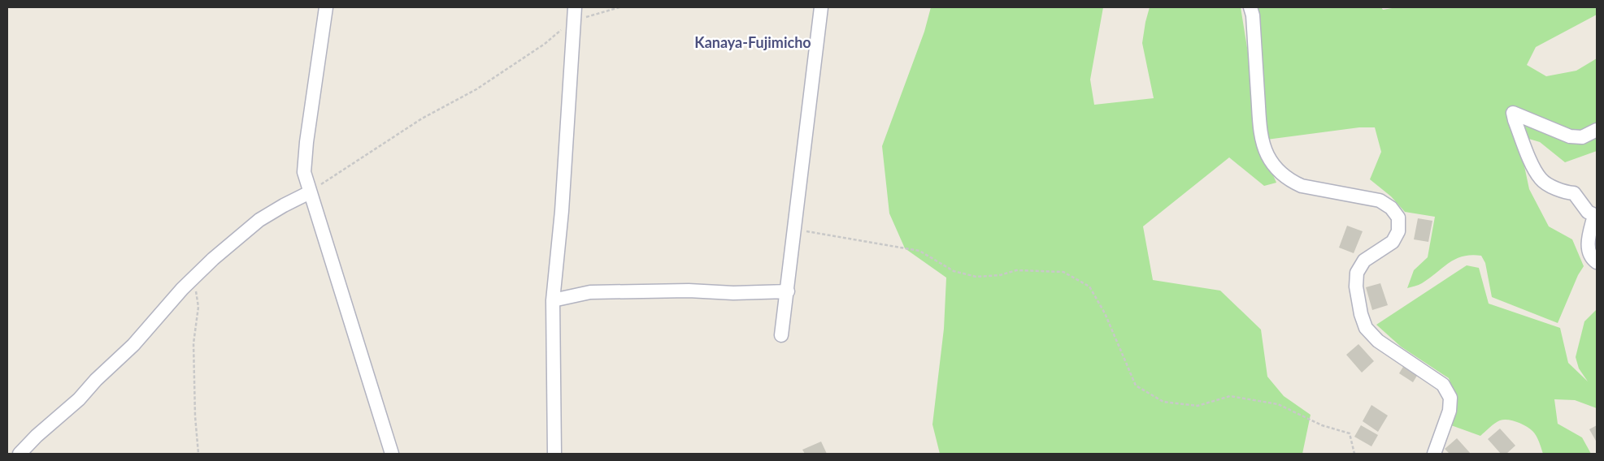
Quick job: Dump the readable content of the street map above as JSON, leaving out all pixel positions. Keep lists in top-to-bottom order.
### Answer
{
  "districts": ["Kanaya-Fujimicho"]
}
